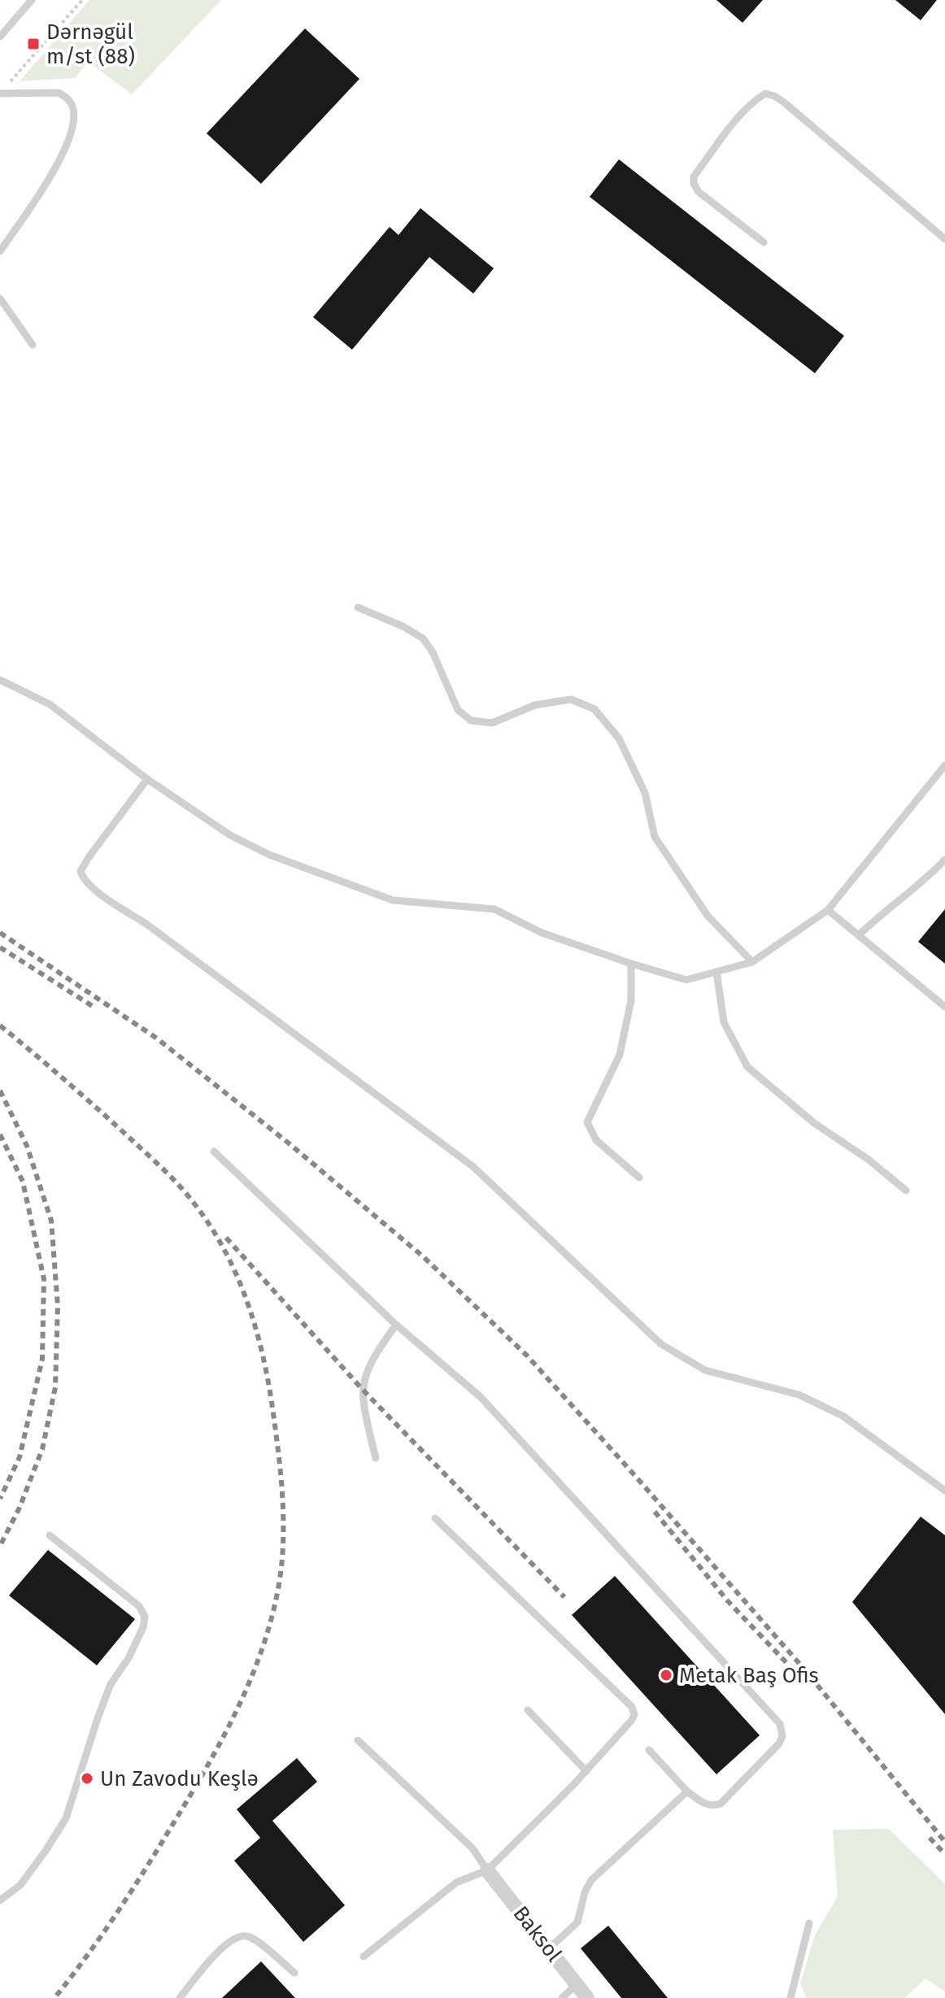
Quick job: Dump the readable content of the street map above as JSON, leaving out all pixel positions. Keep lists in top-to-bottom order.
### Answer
{
  "streets": {
    "street": ["Baksol"]
  },
  "places": {
    "transit": ["Dərnəgül m/st (88)"],
    "other": ["Metak Baş Ofis", "Un Zavodu Keşlə"]
  }
}
